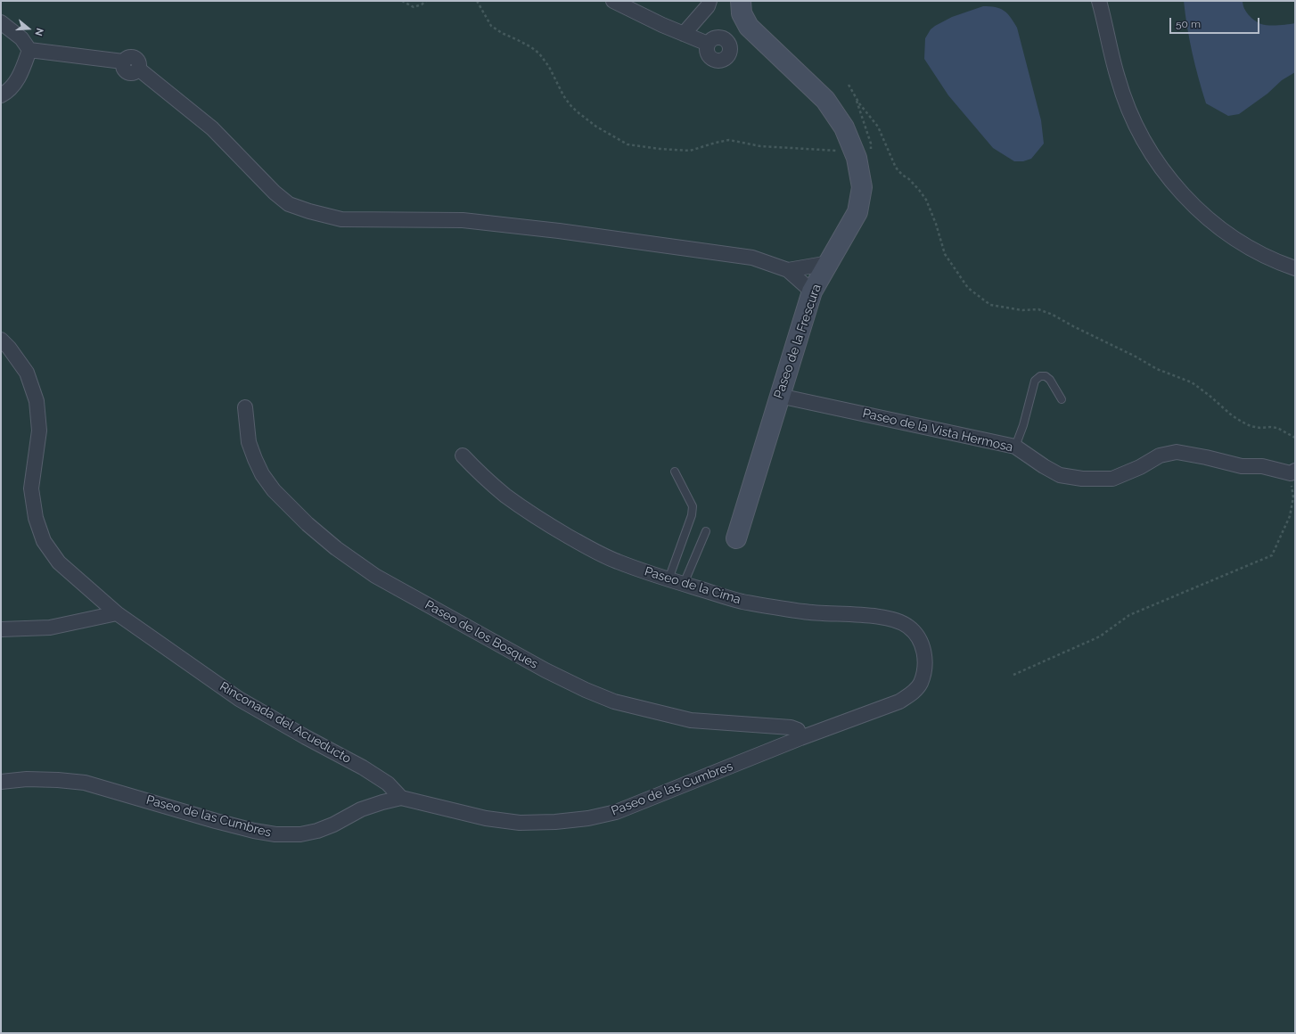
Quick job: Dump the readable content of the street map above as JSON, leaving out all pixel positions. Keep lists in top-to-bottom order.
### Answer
{
  "streets": {
    "street": [
      "Paseo de la Frescura",
      "Paseo de la Vista Hermosa",
      "Paseo de la Cima",
      "Paseo de los Bosques",
      "Rinconada del Acueducto",
      "Paseo de las Cumbres"
    ]
  },
  "crossings": [
    ["Paseo de la Frescura", "Paseo de la Vista Hermosa"],
    ["Paseo de la Cima", "Paseo de las Cumbres"],
    ["Paseo de los Bosques", "Paseo de las Cumbres"],
    ["Rinconada del Acueducto", "Paseo de las Cumbres"]
  ],
  "scale_bar": "50 m",
  "north": "right"
}
